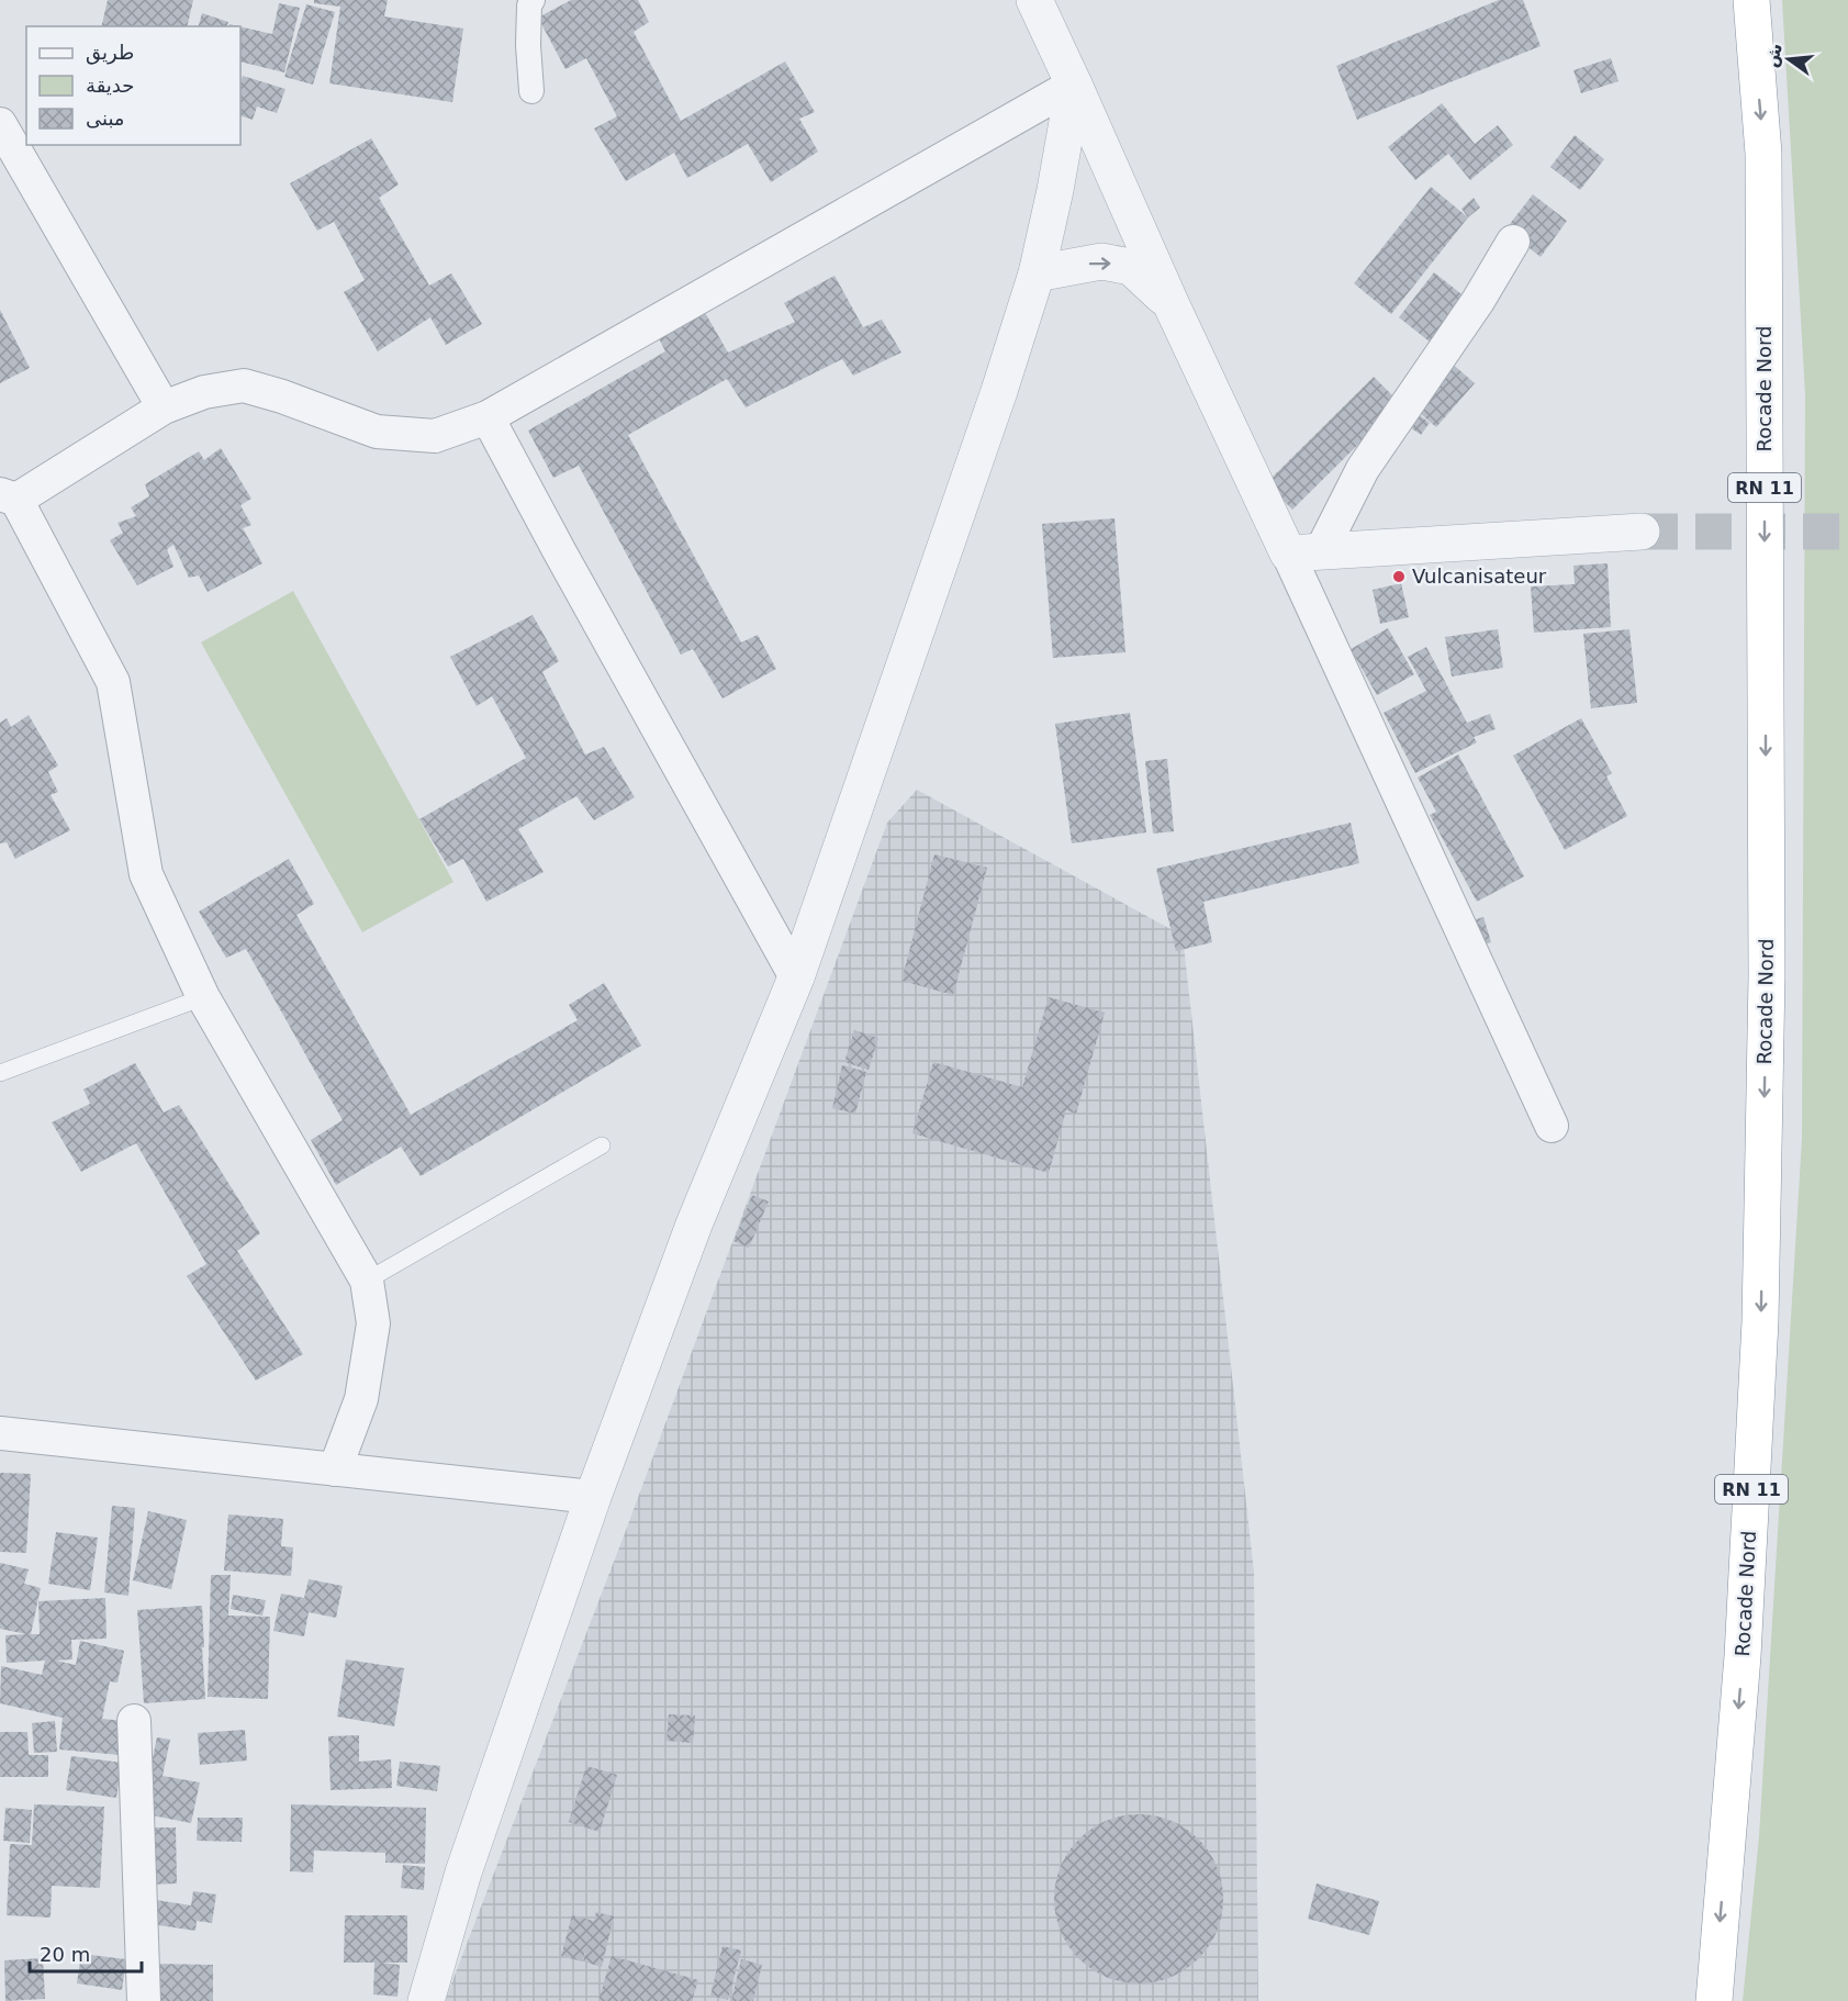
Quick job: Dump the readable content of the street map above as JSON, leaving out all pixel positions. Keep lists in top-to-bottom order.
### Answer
{
  "streets": {
    "highway": ["Rocade Nord", "RN 11"]
  },
  "one_way": ["Rocade Nord"],
  "places": ["Vulcanisateur"],
  "legend": ["طريق", "حديقة", "مبنى"],
  "scale_bar": "20 m",
  "north": "left"
}
